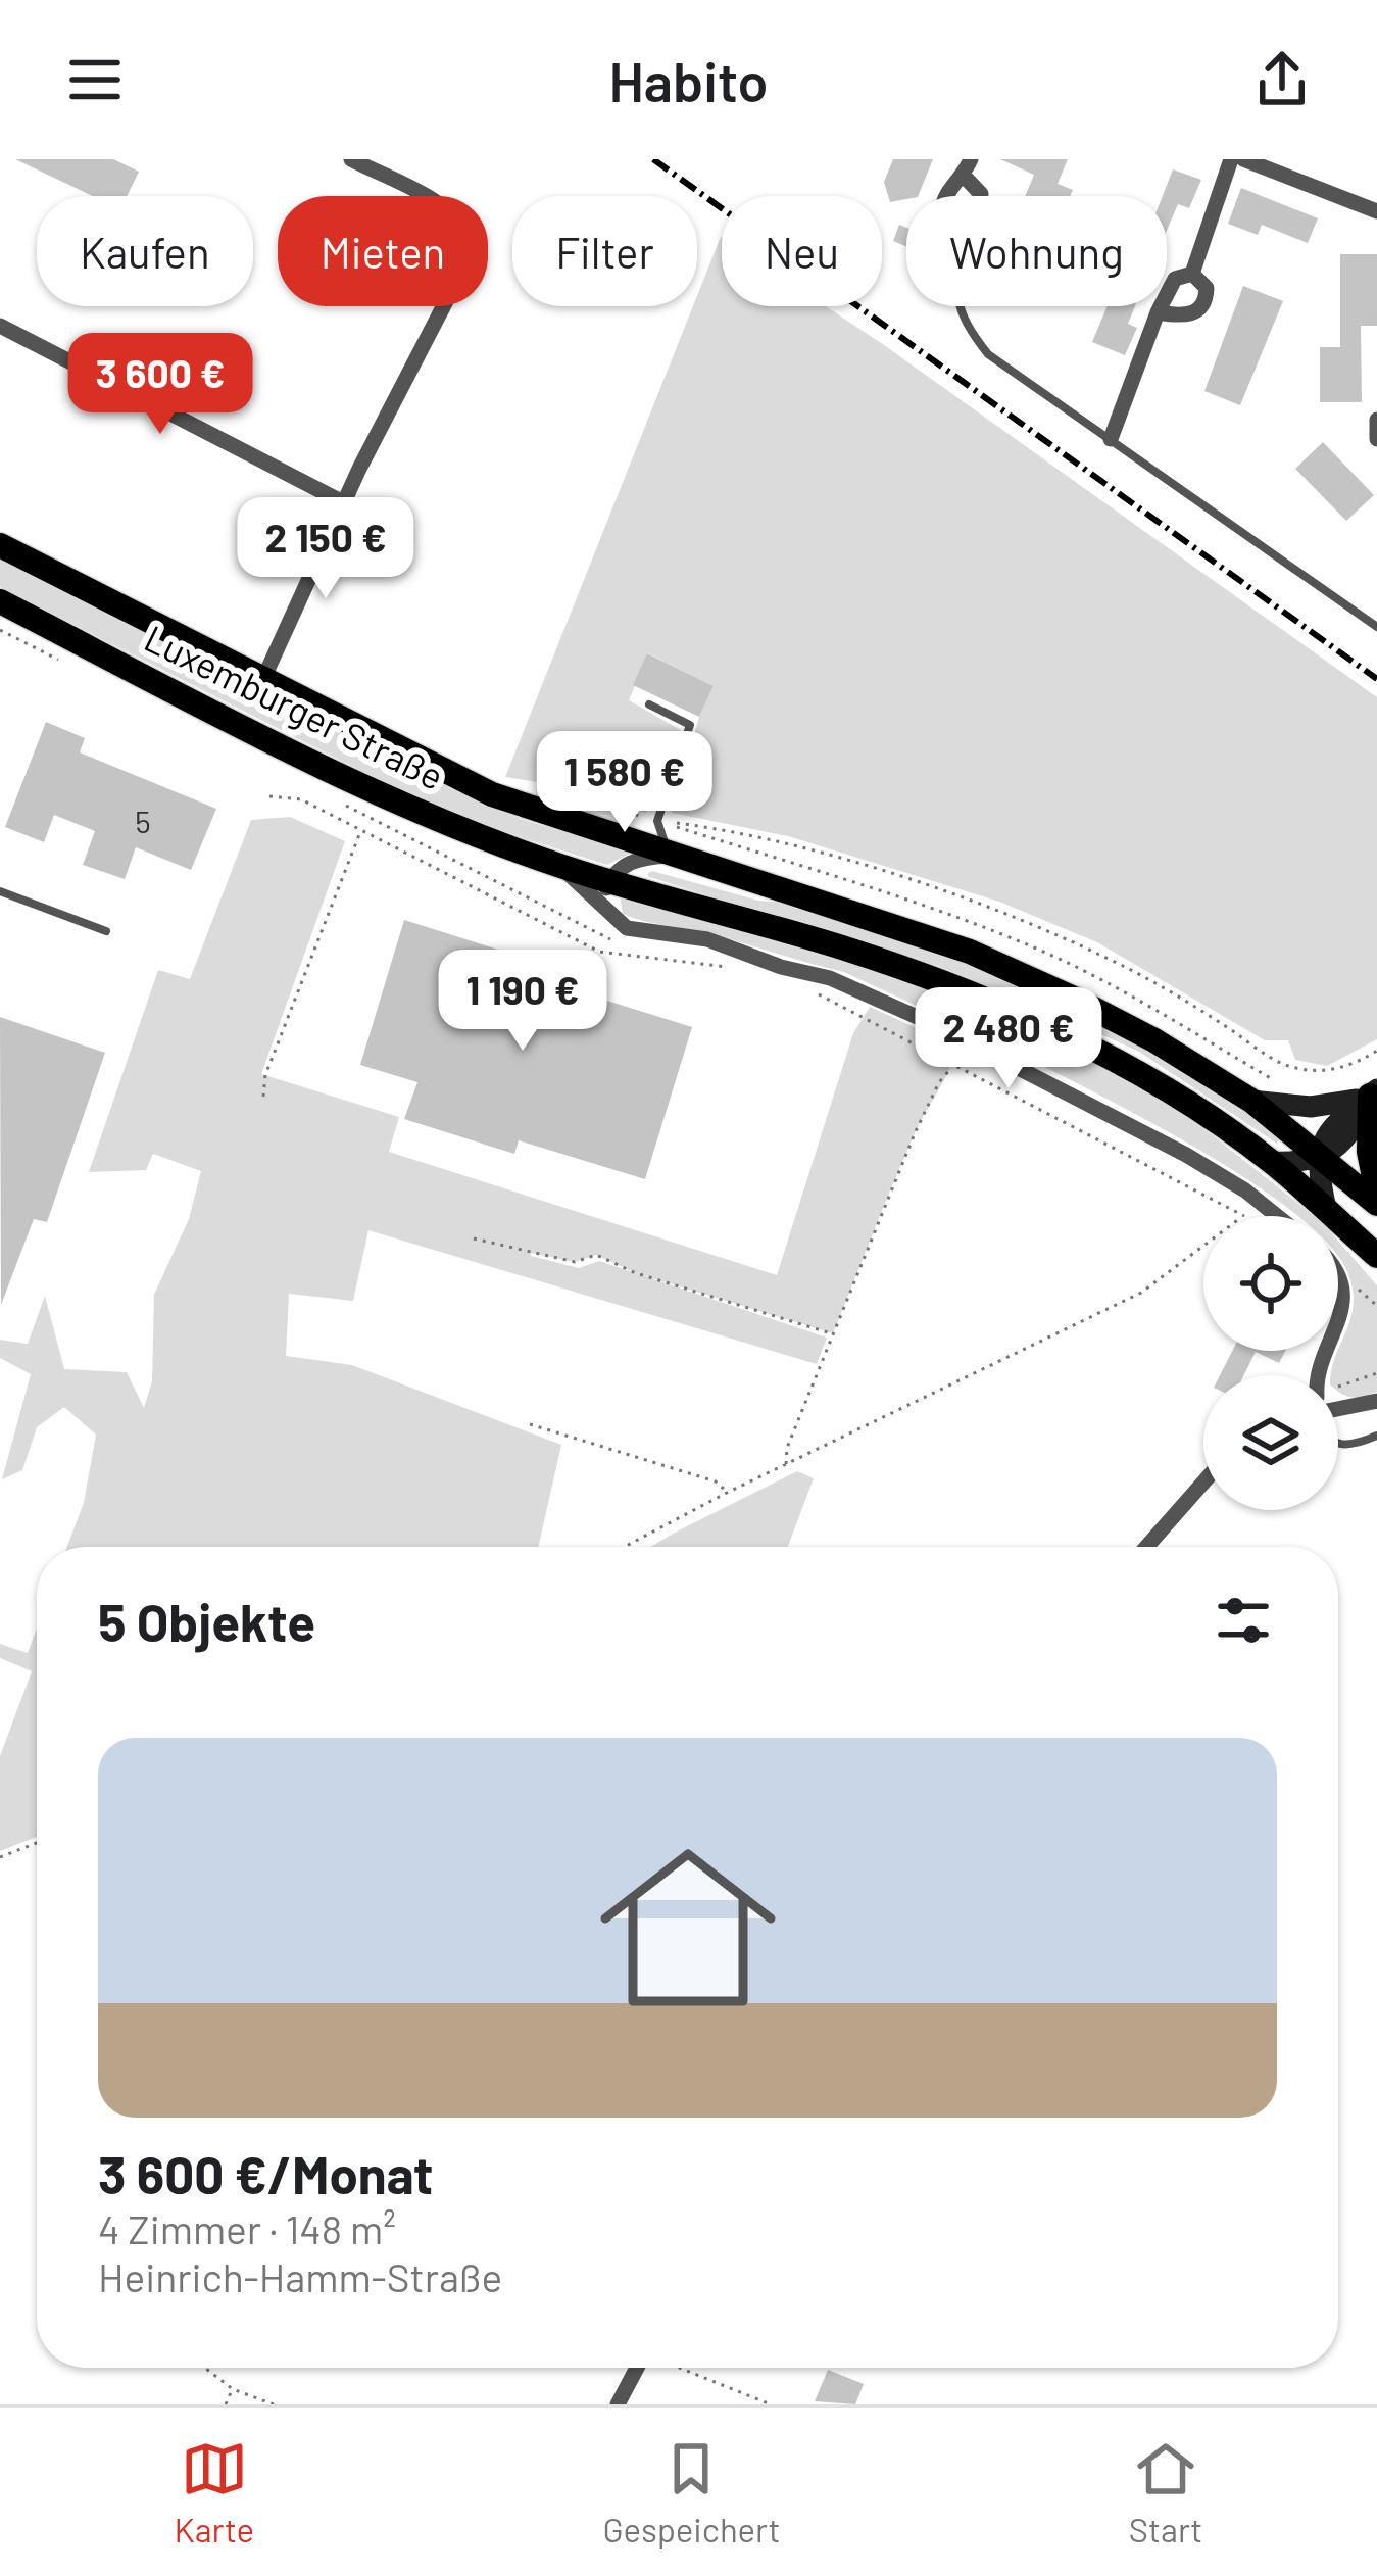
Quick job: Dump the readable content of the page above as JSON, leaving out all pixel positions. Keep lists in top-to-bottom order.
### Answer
{
  "streets": {
    "main road": ["Luxemburger Straße"]
  },
  "house_numbers": ["5"],
  "page": {
    "header": "Habito",
    "chip": [
      "Kaufen",
      "Mieten",
      "Filter",
      "Neu",
      "Wohnung"
    ],
    "price": [
      "3 600 €",
      "2 150 €",
      "1 580 €",
      "1 190 €",
      "2 480 €"
    ],
    "heading": "5 Objekte",
    "list": [
      {
        "name": "3 600 €/Monat",
        "note": "4 Zimmer · 148 m² · Heinrich-Hamm-Straße"
      }
    ],
    "tabs": ["Karte", "Gespeichert", "Start"]
  }
}
